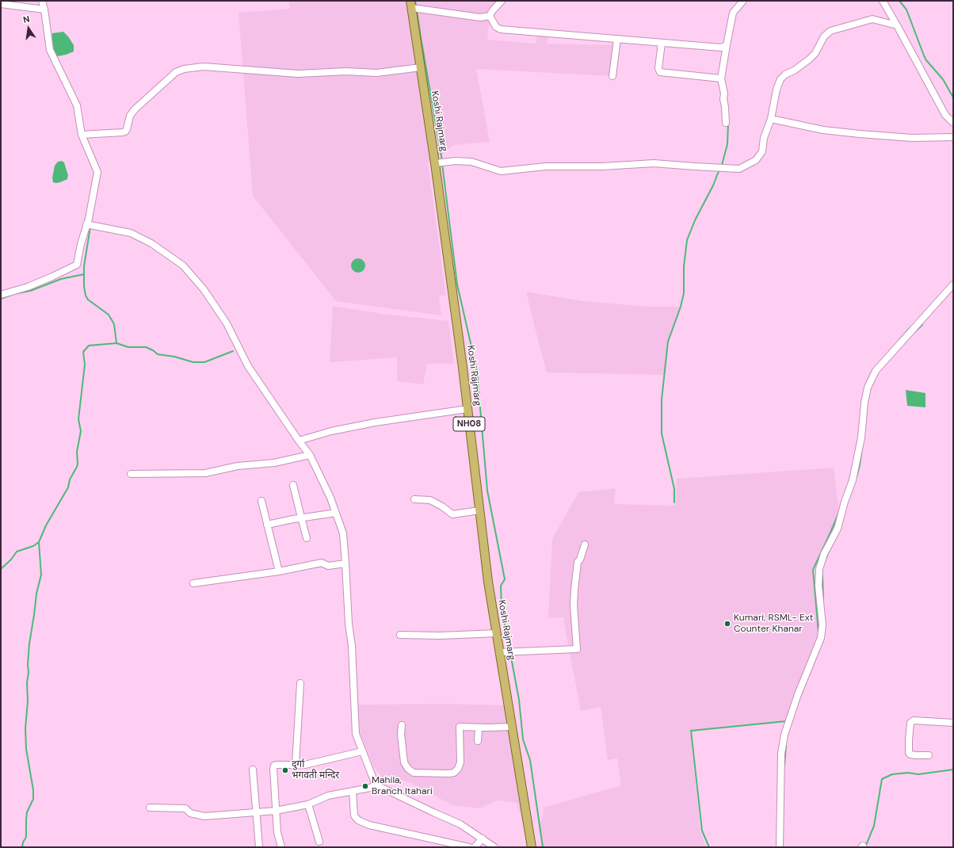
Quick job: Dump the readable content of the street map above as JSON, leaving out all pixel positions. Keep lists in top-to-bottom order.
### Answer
{
  "streets": {
    "main road": ["Koshi Rajmarg", "NH08"]
  },
  "places": ["Kumari, RSML- Ext Counter Khanar", "दुर्गा भगवती मन्दिर", "Mahila, Branch Itahari"],
  "north": "top"
}
